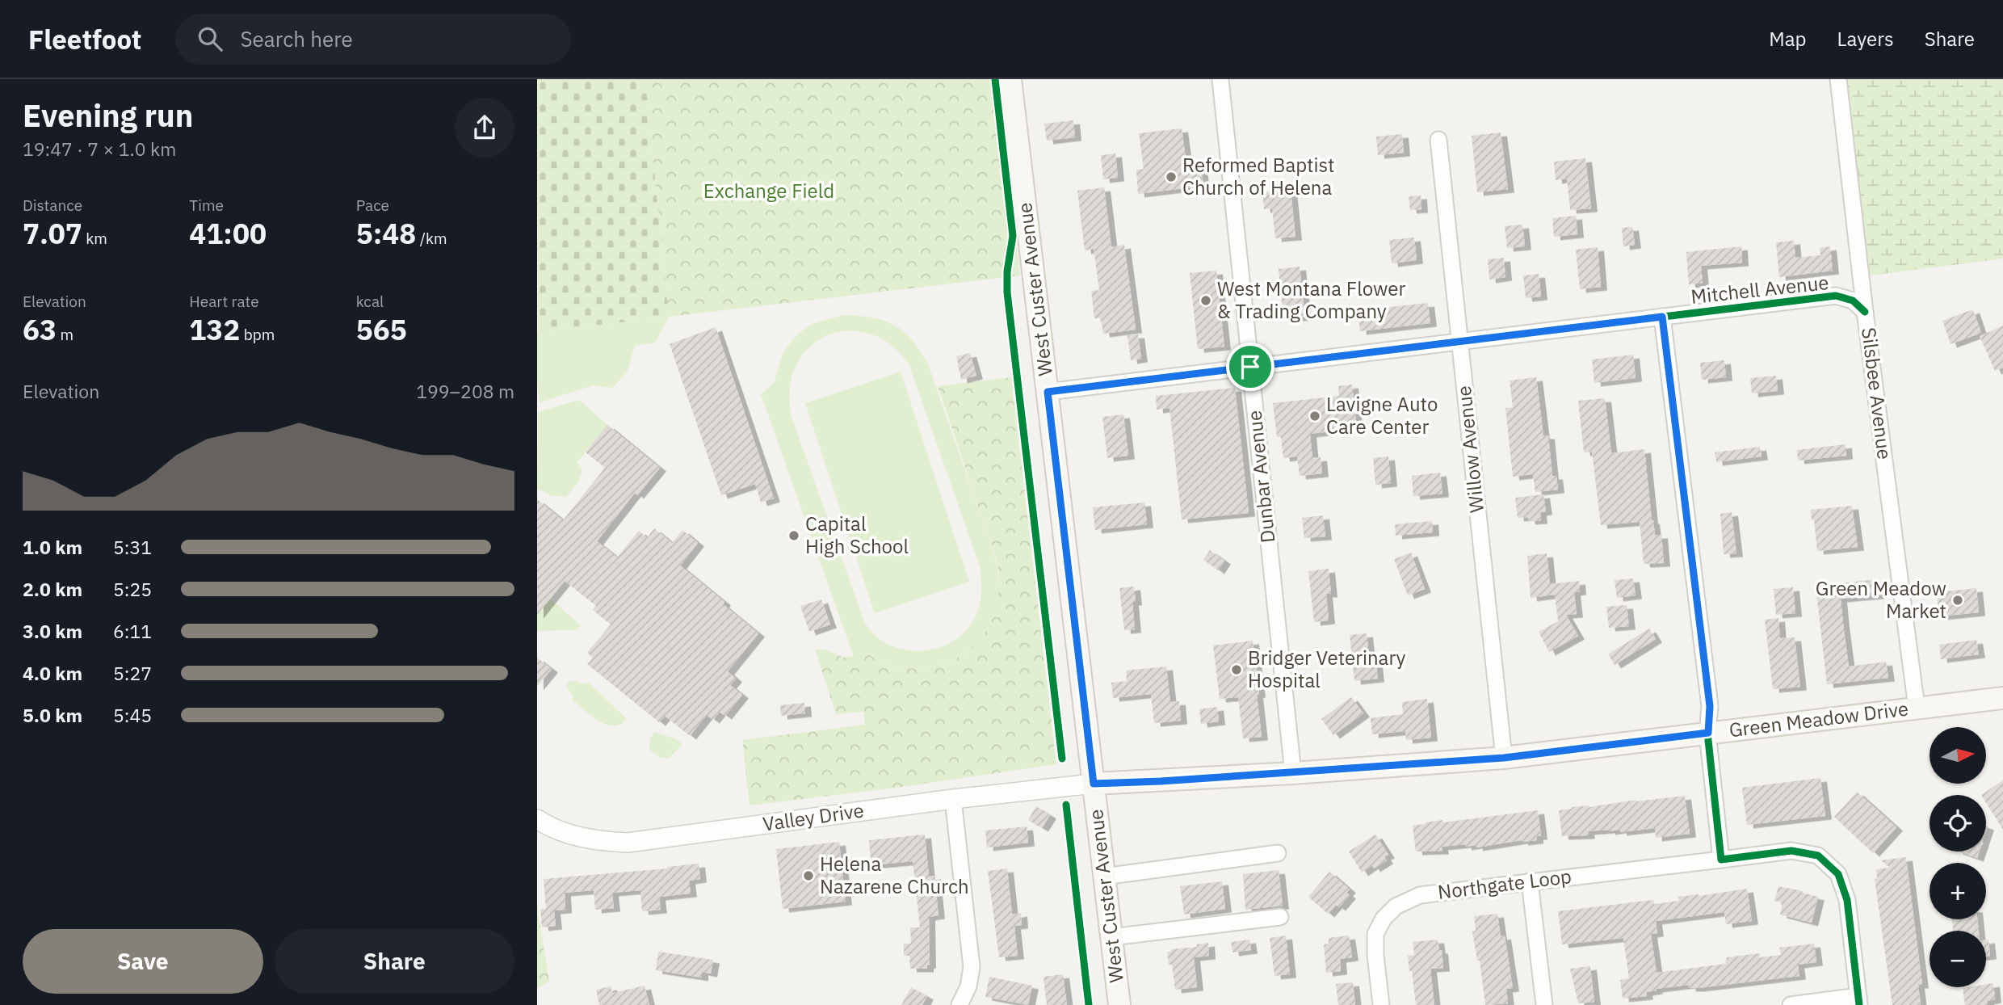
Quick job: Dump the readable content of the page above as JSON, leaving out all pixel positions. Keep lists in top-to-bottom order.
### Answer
{
  "streets": {
    "main road": ["West Custer Avenue", "Green Meadow Drive"],
    "street": [
      "Mitchell Avenue",
      "Silsbee Avenue",
      "Willow Avenue",
      "Dunbar Avenue",
      "Valley Drive",
      "Northgate Loop"
    ]
  },
  "crossings": [
    ["West Custer Avenue", "Mitchell Avenue"],
    ["West Custer Avenue", "Green Meadow Drive"],
    ["West Custer Avenue", "Valley Drive"],
    ["Mitchell Avenue", "Silsbee Avenue"],
    ["Mitchell Avenue", "Willow Avenue"],
    ["Mitchell Avenue", "Dunbar Avenue"],
    ["Silsbee Avenue", "Green Meadow Drive"],
    ["Willow Avenue", "Green Meadow Drive"],
    ["Dunbar Avenue", "Green Meadow Drive"],
    ["Green Meadow Drive", "Valley Drive"]
  ],
  "parks": ["Exchange Field"],
  "places": [
    "Reformed Baptist Church of Helena",
    "West Montana Flower & Trading Company",
    "Lavigne Auto Care Center",
    "Capital High School",
    "Green Meadow Market",
    "Bridger Veterinary Hospital",
    "Helena Nazarene Church"
  ],
  "north": "right",
  "page": {
    "header": "Fleetfoot",
    "search": "Search here",
    "nav": ["Map", "Layers", "Share"],
    "heading": ["Evening run", "19:47 · 7 × 1.0 km"],
    "stats": [
      ["Distance", "7.07 km"],
      ["Time", "41:00"],
      ["Pace", "5:48 /km"],
      ["Elevation", "63 m"],
      ["Heart rate", "132 bpm"],
      ["kcal", "565"]
    ],
    "chart": ["Elevation", "199–208 m"],
    "list": [
      {
        "name": "1.0 km",
        "note": "5:31"
      },
      {
        "name": "2.0 km",
        "note": "5:25"
      },
      {
        "name": "3.0 km",
        "note": "6:11"
      },
      {
        "name": "4.0 km",
        "note": "5:27"
      },
      {
        "name": "5.0 km",
        "note": "5:45"
      }
    ],
    "map_buttons": ["+", "−"],
    "buttons": ["Save", "Share"]
  }
}
